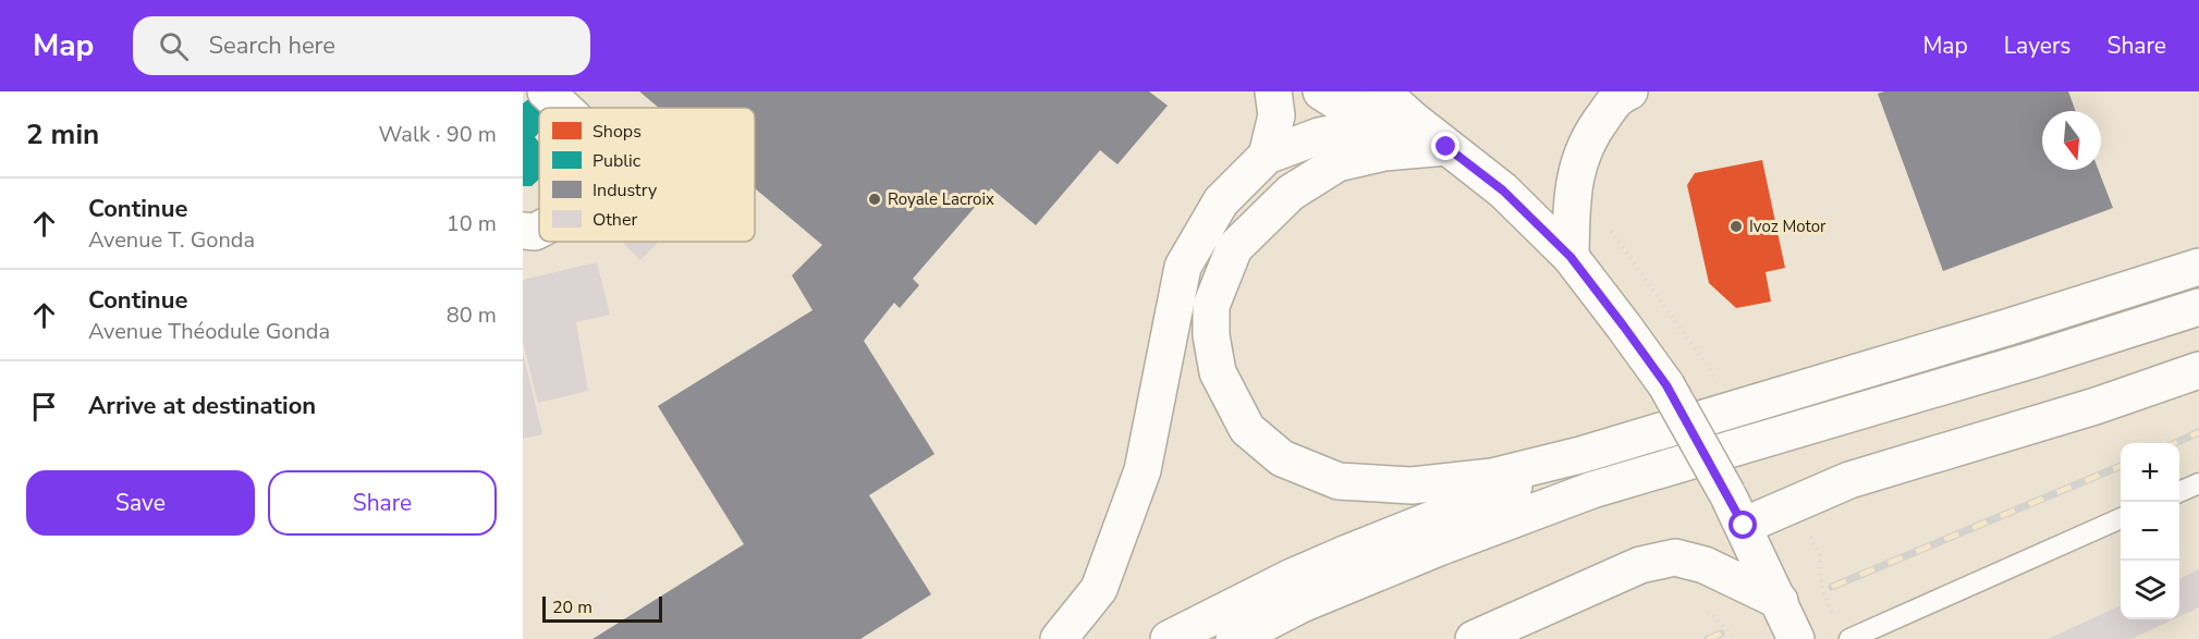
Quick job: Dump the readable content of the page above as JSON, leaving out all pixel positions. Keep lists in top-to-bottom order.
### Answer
{
  "places": ["Royale Lacroix", "Ivoz Motor"],
  "legend": [
    "Shops",
    "Public",
    "Industry",
    "Other"
  ],
  "scale_bar": "20 m",
  "north": "bottom",
  "page": {
    "header": "Map",
    "search": "Search here",
    "nav": ["Map", "Layers", "Share"],
    "heading": ["2 min", "Walk · 90 m"],
    "list": [
      ["Continue", "Avenue T. Gonda", "10 m"],
      ["Continue", "Avenue Théodule Gonda", "80 m"],
      "Arrive at destination"
    ],
    "map_buttons": ["+", "−"],
    "buttons": ["Save", "Share"],
    "scale": "20 m"
  }
}
